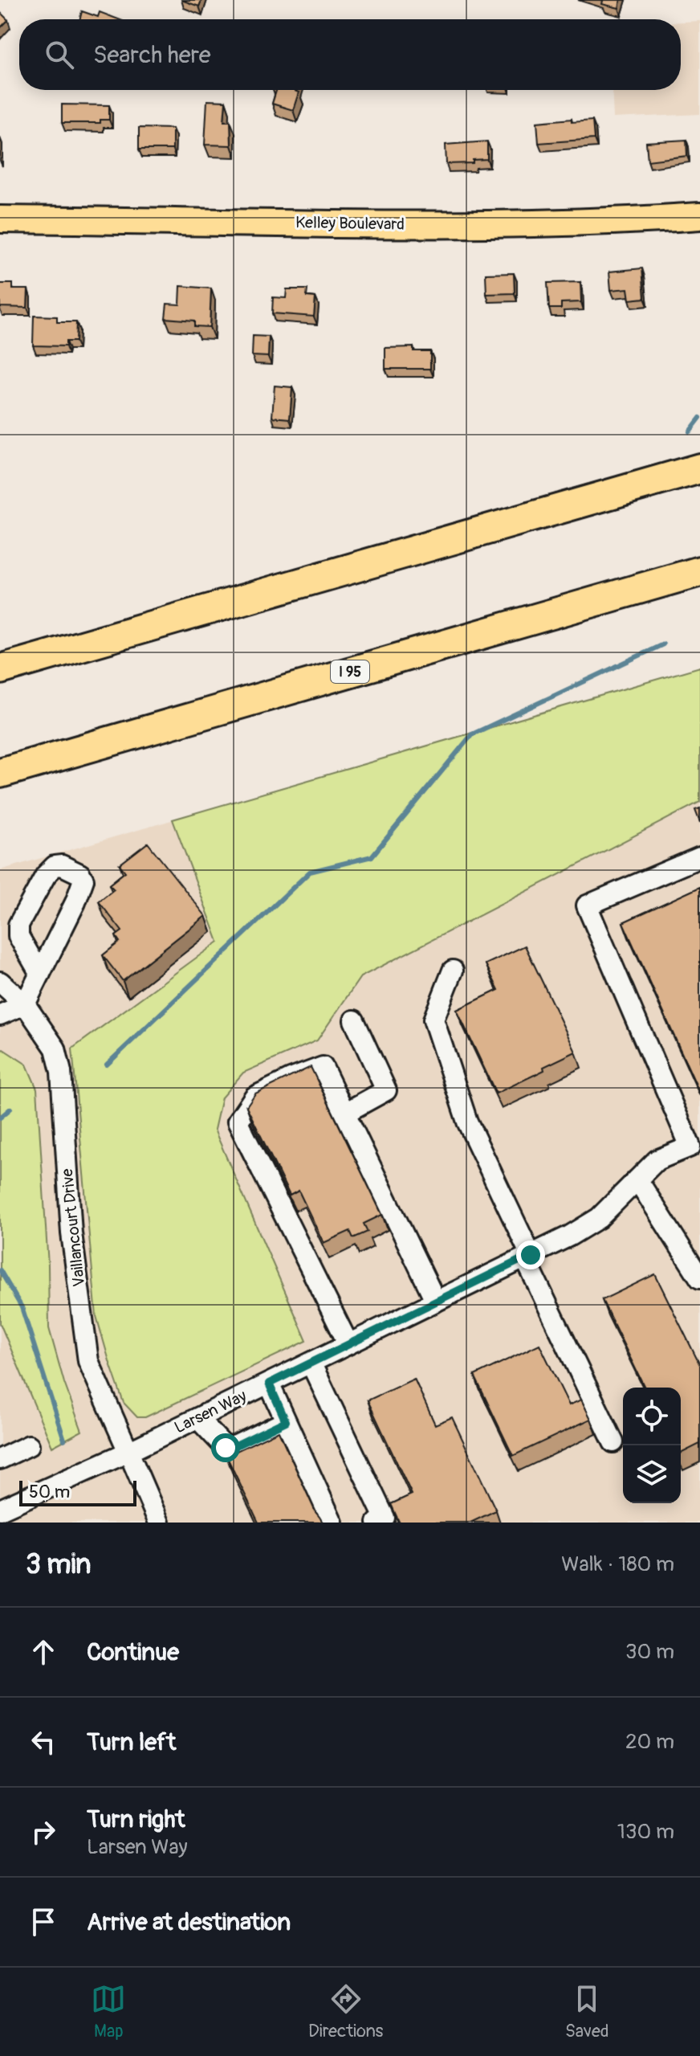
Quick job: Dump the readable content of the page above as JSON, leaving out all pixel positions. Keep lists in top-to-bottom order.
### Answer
{
  "streets": {
    "highway": ["I 95"],
    "main road": ["Kelley Boulevard"],
    "street": ["Vaillancourt Drive", "Larsen Way"]
  },
  "crossings": [
    ["Vaillancourt Drive", "Larsen Way"]
  ],
  "scale_bar": "50 m",
  "page": {
    "search": "Search here",
    "scale": "50 m",
    "heading": ["3 min", "Walk · 180 m"],
    "list": [
      ["Continue", "30 m"],
      ["Turn left", "20 m"],
      ["Turn right", "Larsen Way", "130 m"],
      "Arrive at destination"
    ],
    "nav": ["Map", "Directions", "Saved"]
  }
}
